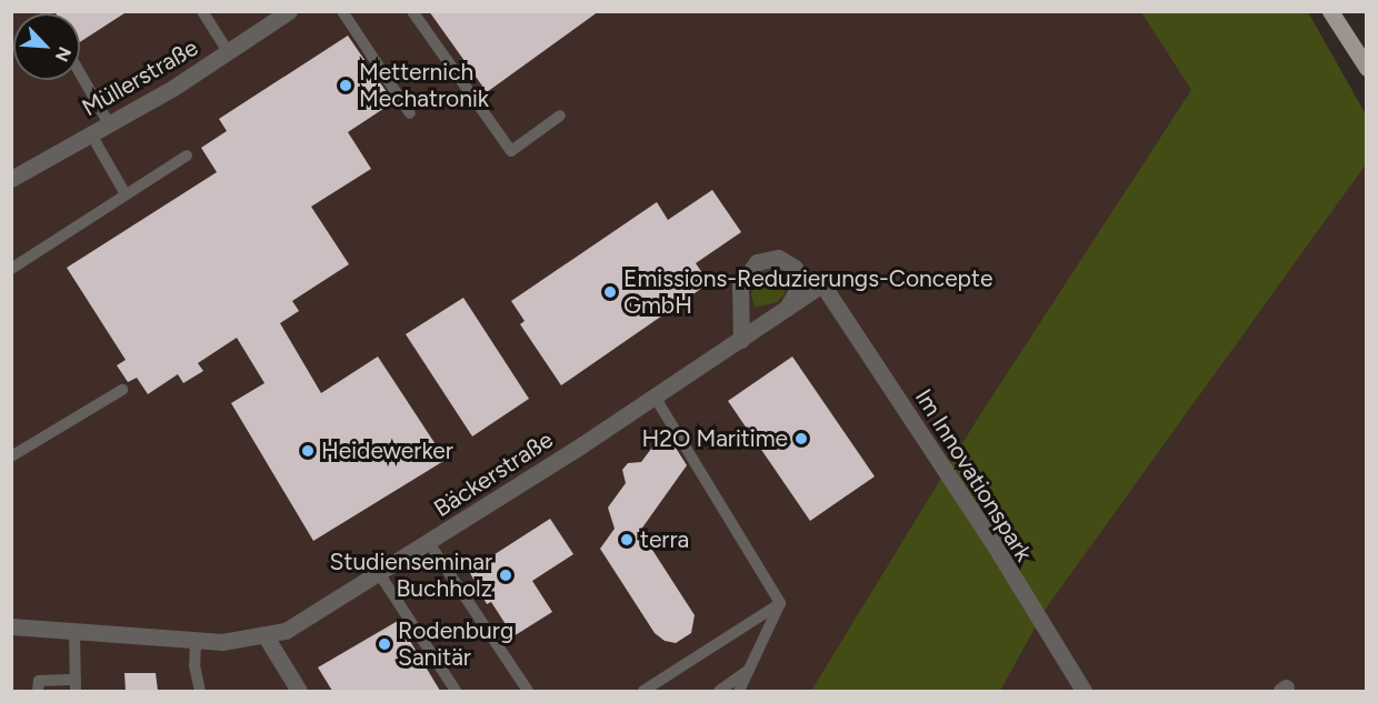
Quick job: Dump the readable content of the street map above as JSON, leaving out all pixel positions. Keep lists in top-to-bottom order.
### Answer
{
  "streets": {
    "street": ["Müllerstraße", "Bäckerstraße", "Im Innovationspark"]
  },
  "crossings": [
    ["Bäckerstraße", "Im Innovationspark"]
  ],
  "places": [
    "Metternich Mechatronik",
    "Emissions-Reduzierungs-Concepte GmbH",
    "H2O Maritime",
    "Heidewerker",
    "terra",
    "Studienseminar Buchholz",
    "Rodenburg Sanitär"
  ],
  "north": "bottom right"
}
